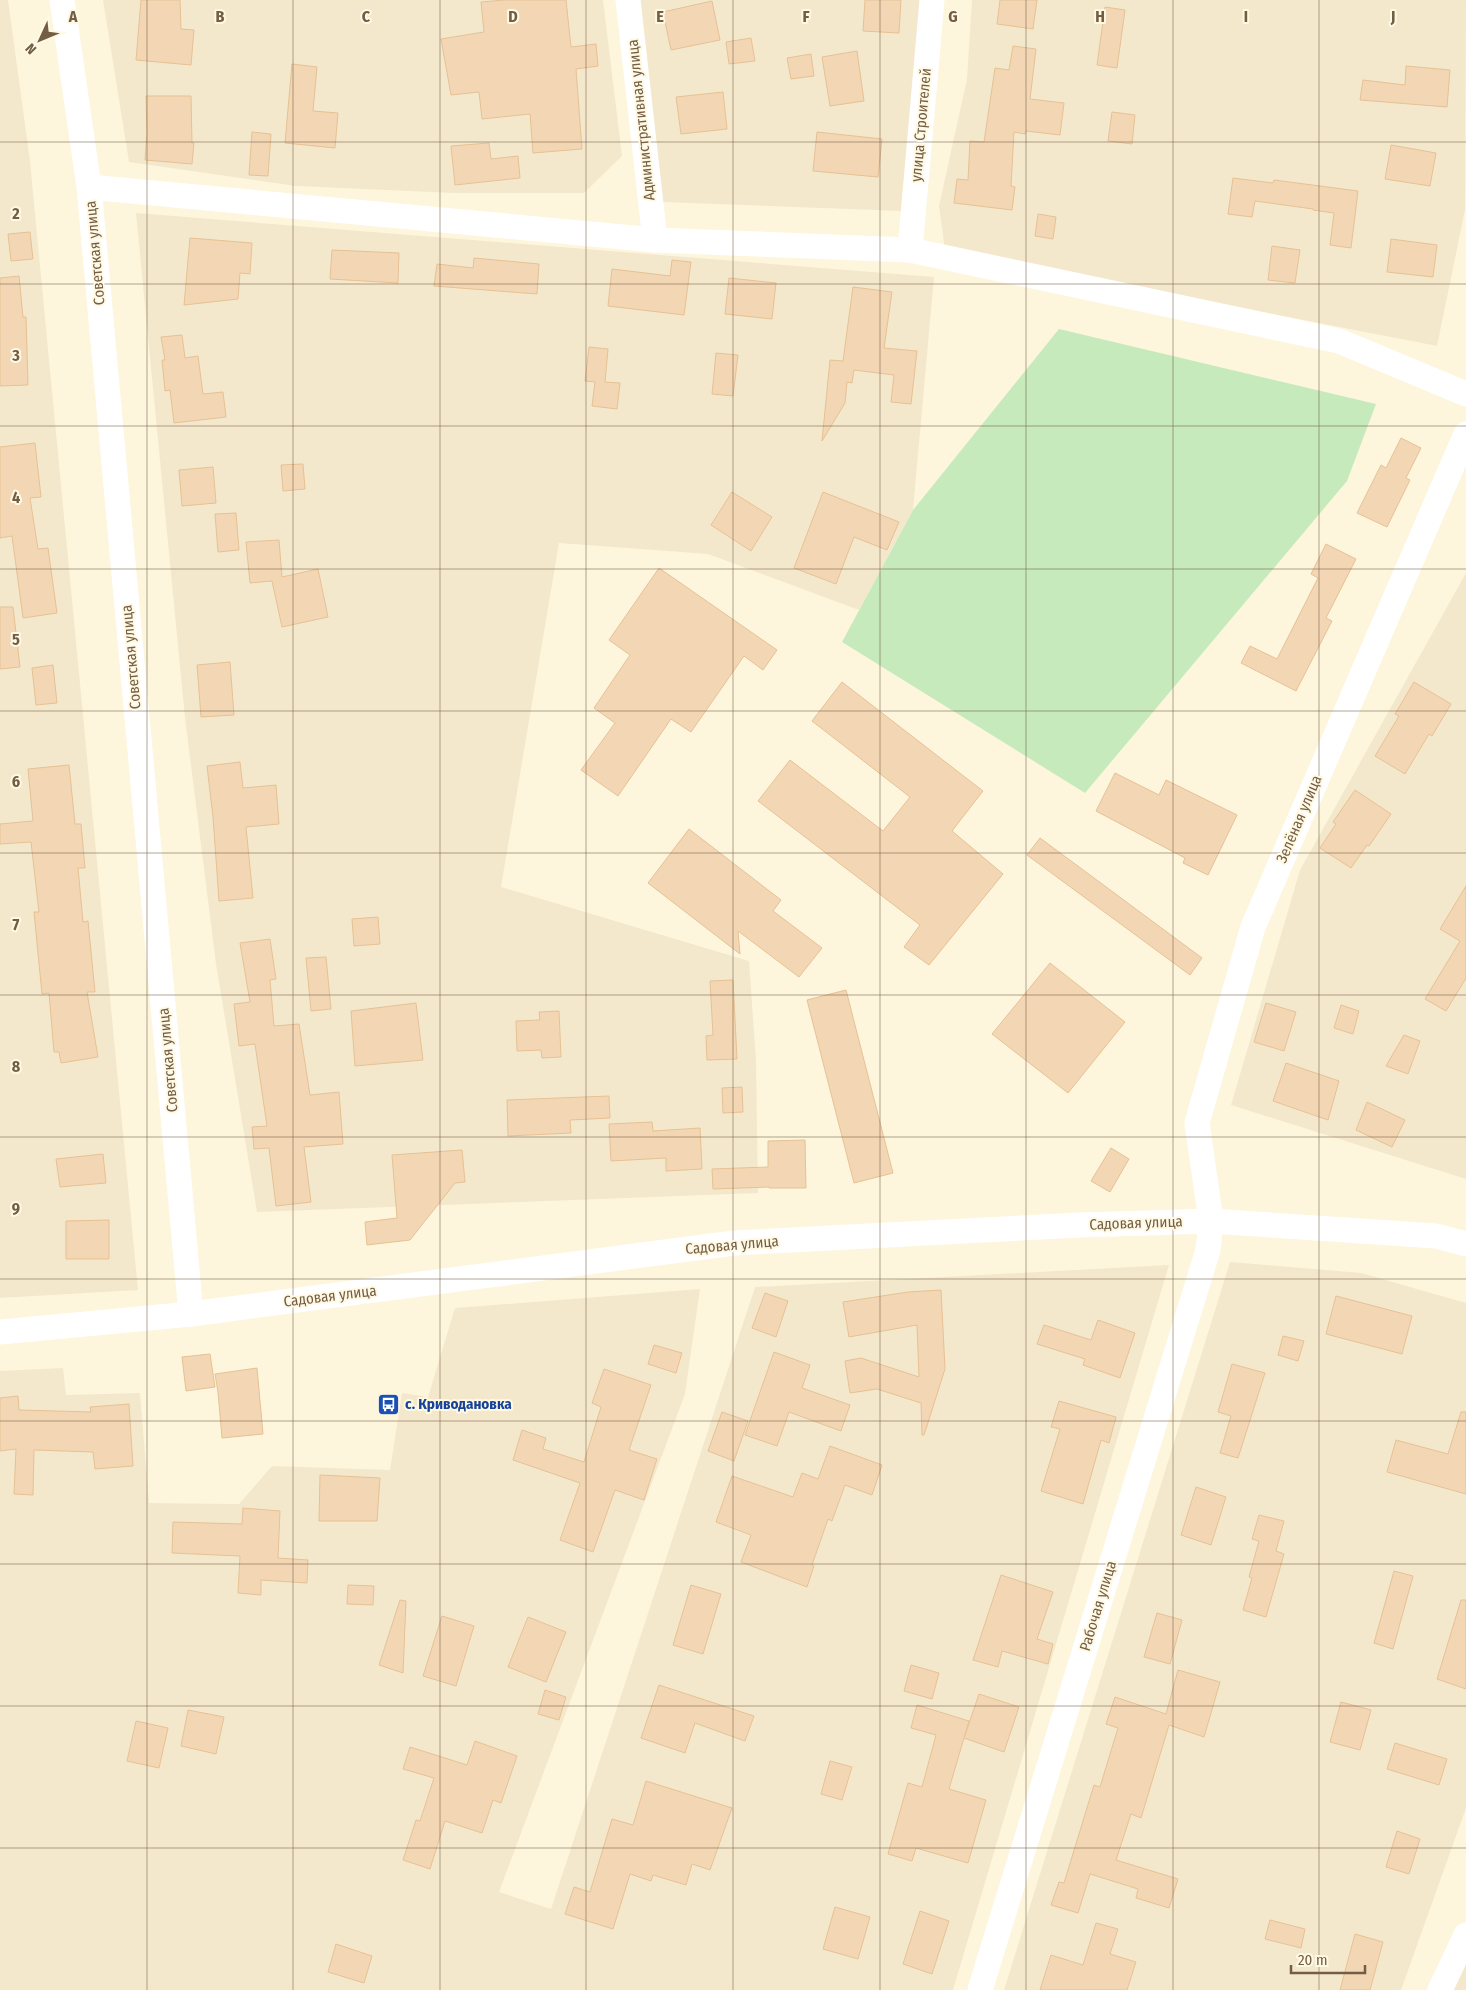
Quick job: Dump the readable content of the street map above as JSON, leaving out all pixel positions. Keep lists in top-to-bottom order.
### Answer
{
  "streets": {
    "street": [
      "Административная улица",
      "улица Строителей",
      "Советская улица",
      "Зелёная улица",
      "Садовая улица",
      "Рабочая улица"
    ]
  },
  "crossings": [
    ["Советская улица", "Садовая улица"],
    ["Зелёная улица", "Садовая улица"],
    ["Зелёная улица", "Рабочая улица"],
    ["Садовая улица", "Рабочая улица"]
  ],
  "places": {
    "bus stop": ["с. Криводановка"]
  },
  "scale_bar": "20 m",
  "north": "bottom left",
  "grid": {
    "columns": [
      "A",
      "B",
      "C",
      "D",
      "E",
      "F",
      "G",
      "H",
      "I",
      "J"
    ],
    "rows": [
      "2",
      "3",
      "4",
      "5",
      "6",
      "7",
      "8",
      "9"
    ]
  }
}
